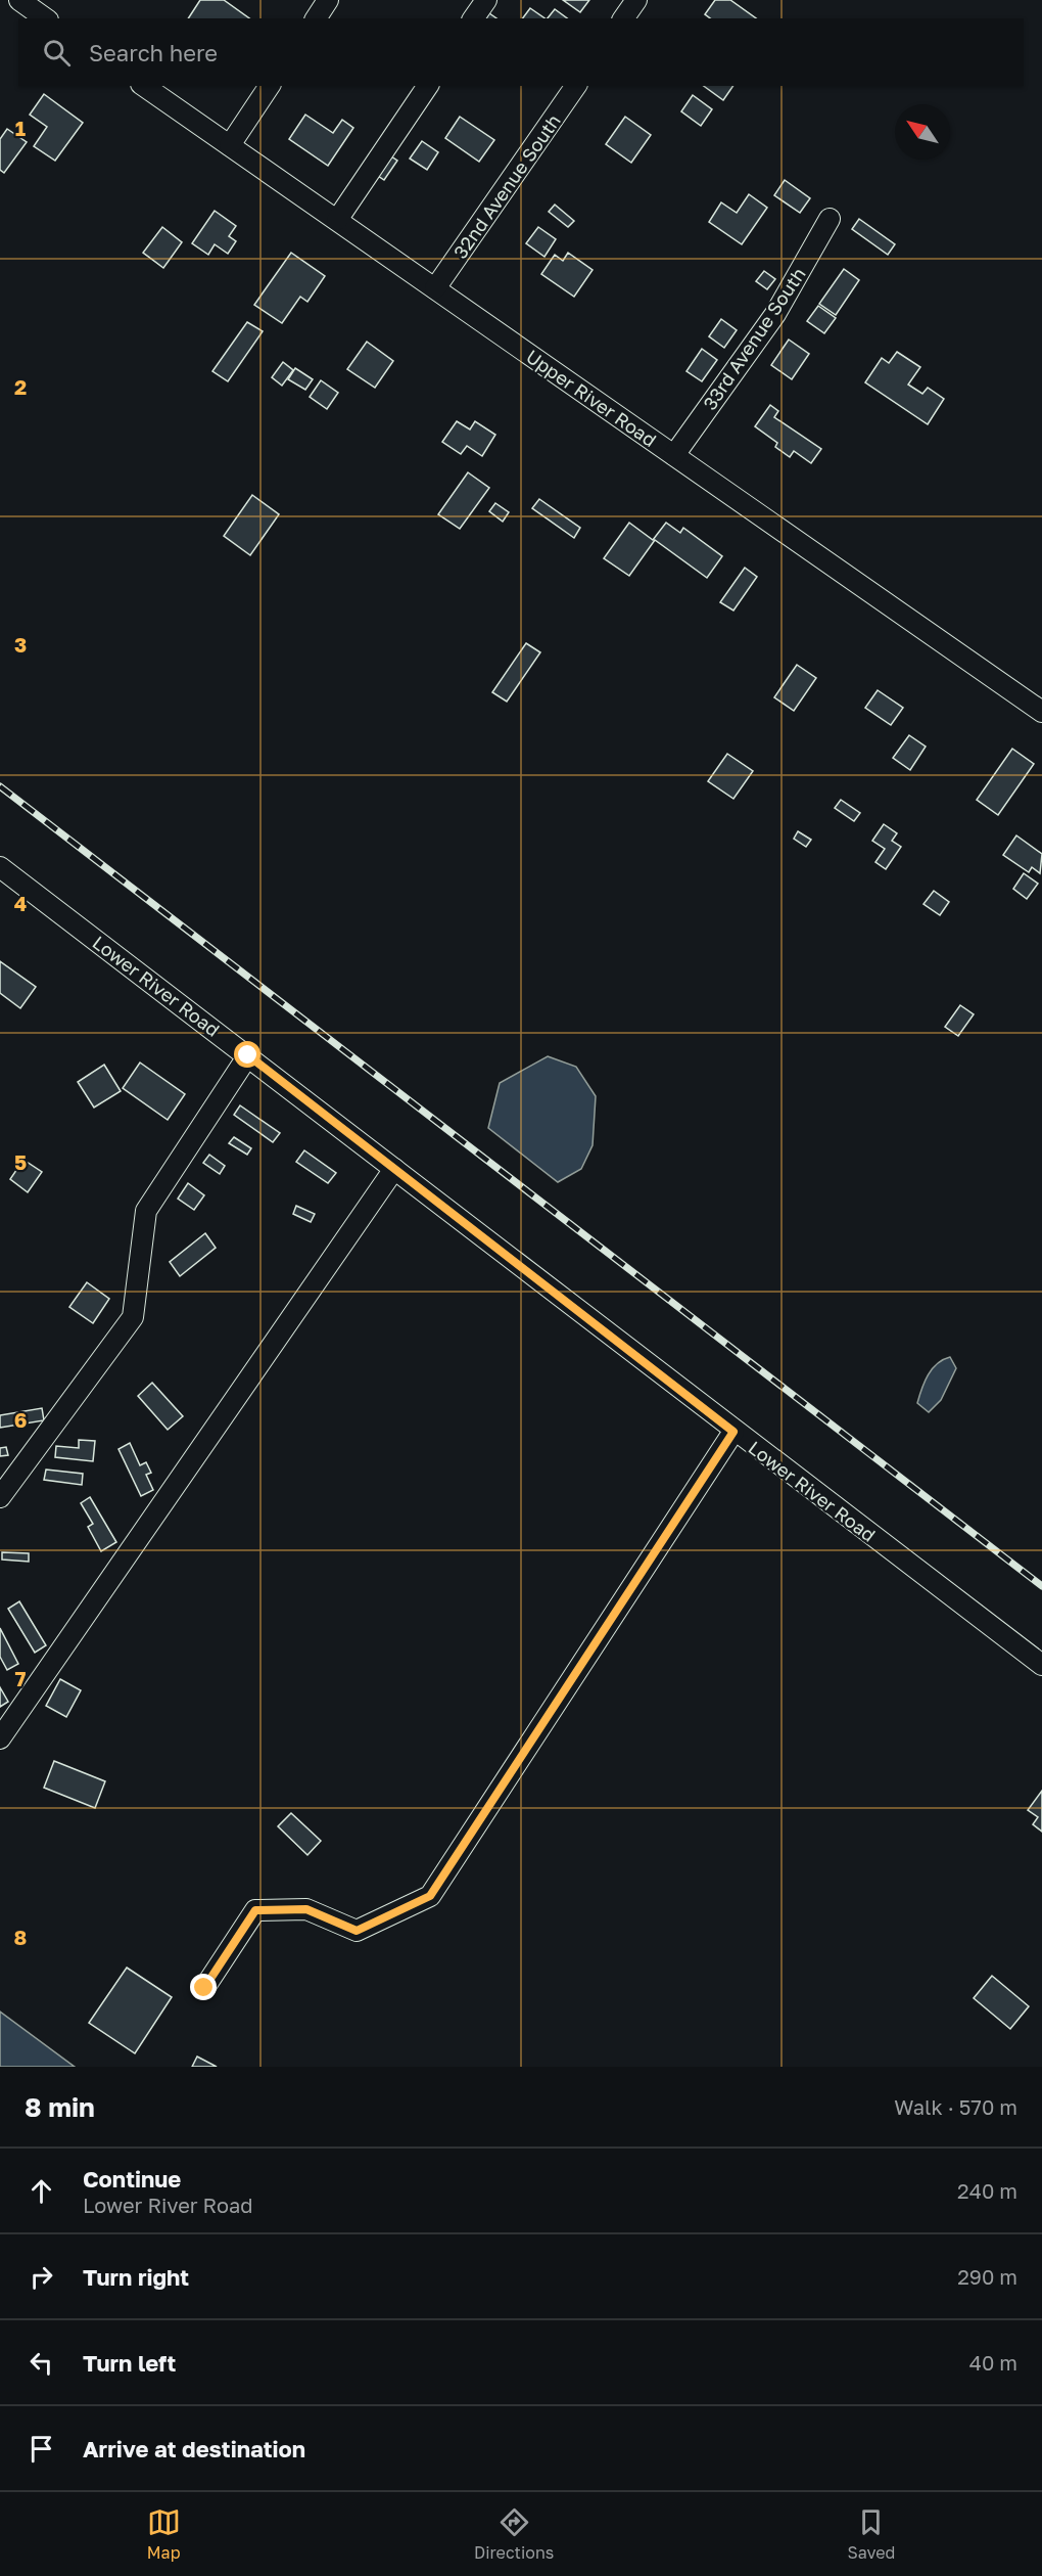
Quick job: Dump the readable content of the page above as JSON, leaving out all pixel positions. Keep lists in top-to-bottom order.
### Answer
{
  "streets": {
    "street": [
      "32nd Avenue South",
      "33rd Avenue South",
      "Upper River Road",
      "Lower River Road"
    ]
  },
  "crossings": [
    ["32nd Avenue South", "Upper River Road"],
    ["33rd Avenue South", "Upper River Road"]
  ],
  "north": "top left",
  "page": {
    "search": "Search here",
    "heading": ["8 min", "Walk · 570 m"],
    "list": [
      ["Continue", "Lower River Road", "240 m"],
      ["Turn right", "290 m"],
      ["Turn left", "40 m"],
      "Arrive at destination"
    ],
    "nav": ["Map", "Directions", "Saved"]
  },
  "grid": {
    "rows": [
      "1",
      "2",
      "3",
      "4",
      "5",
      "6",
      "7",
      "8"
    ]
  }
}
